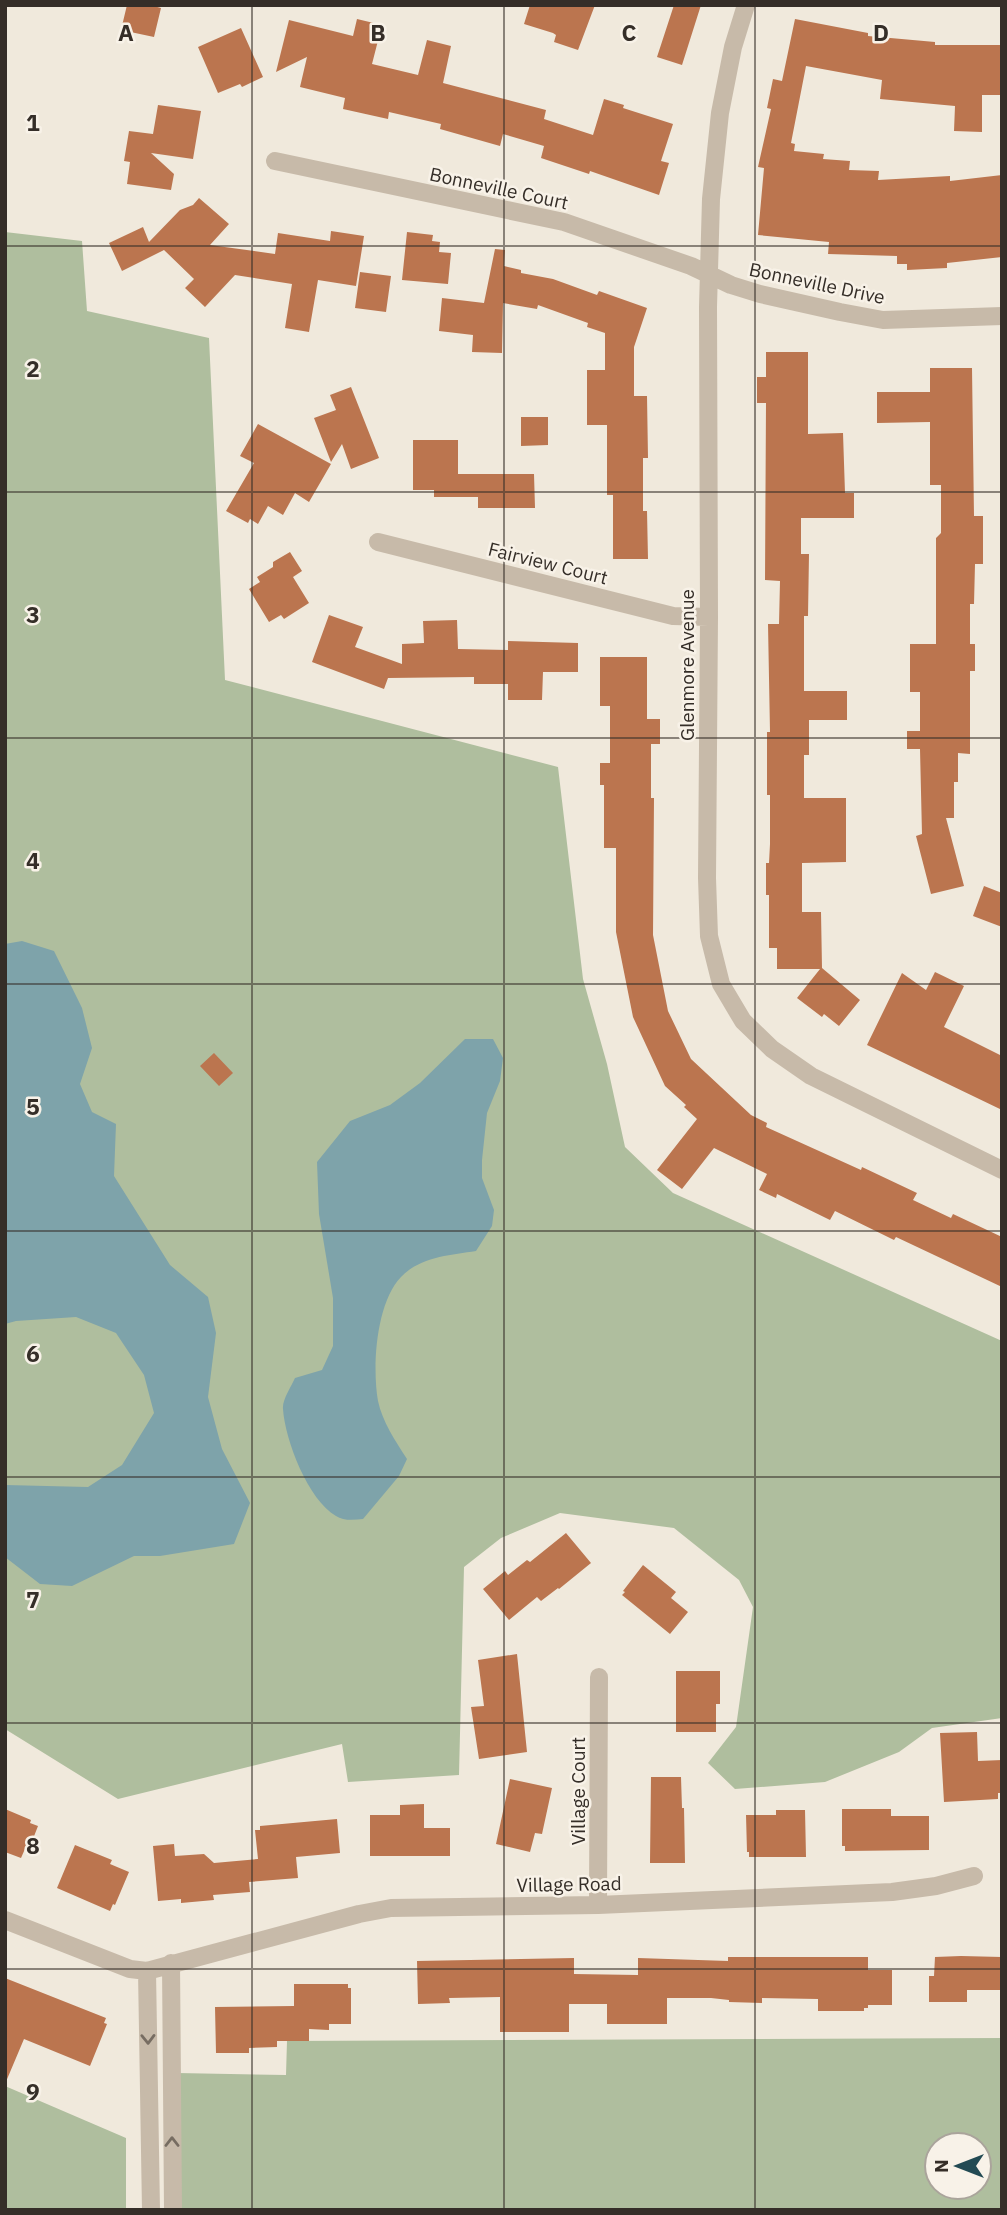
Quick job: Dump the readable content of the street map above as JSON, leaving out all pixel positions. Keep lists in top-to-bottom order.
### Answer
{
  "streets": {
    "street": [
      "Bonneville Court",
      "Bonneville Drive",
      "Fairview Court",
      "Glenmore Avenue",
      "Village Court",
      "Village Road"
    ]
  },
  "crossings": [
    ["Bonneville Court", "Bonneville Drive"],
    ["Bonneville Court", "Glenmore Avenue"],
    ["Bonneville Drive", "Glenmore Avenue"],
    ["Fairview Court", "Glenmore Avenue"],
    ["Village Court", "Village Road"]
  ],
  "north": "left",
  "grid": {
    "columns": [
      "A",
      "B",
      "C",
      "D"
    ],
    "rows": [
      "1",
      "2",
      "3",
      "4",
      "5",
      "6",
      "7",
      "8",
      "9"
    ]
  }
}
